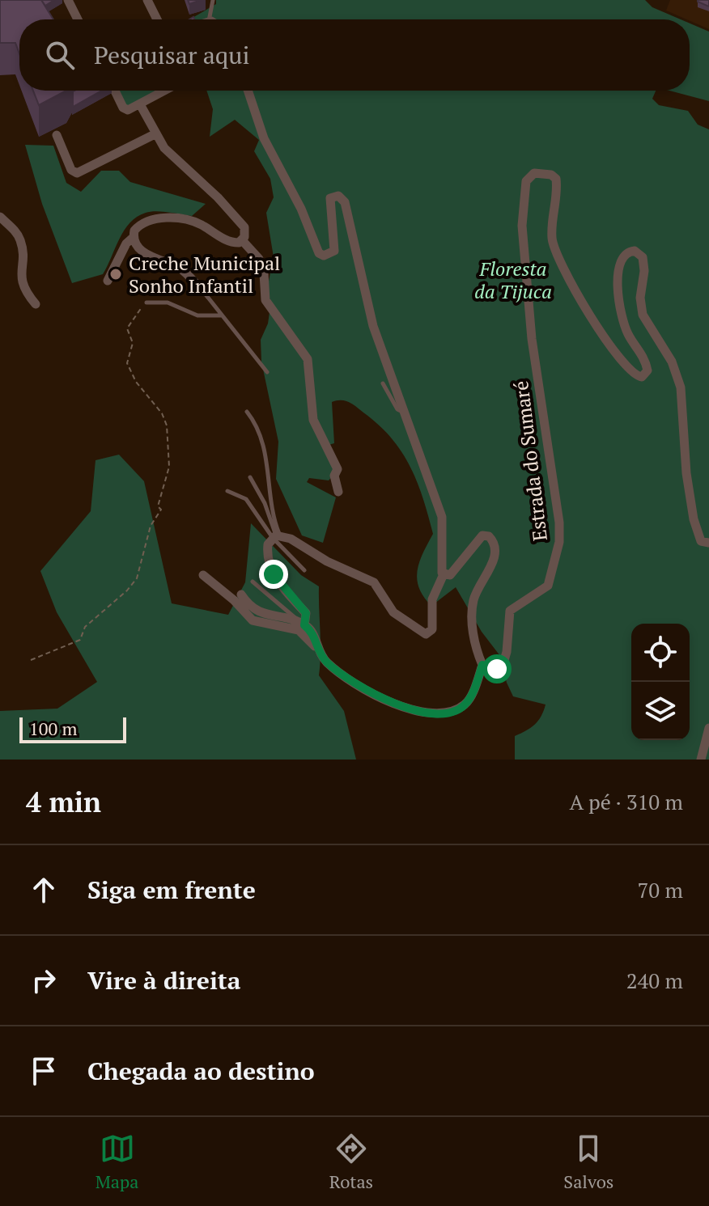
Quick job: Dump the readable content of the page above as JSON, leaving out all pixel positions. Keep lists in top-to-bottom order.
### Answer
{
  "streets": {
    "street": ["Estrada do Sumaré"]
  },
  "parks": ["Floresta da Tijuca"],
  "places": ["Creche Municipal Sonho Infantil"],
  "scale_bar": "100 m",
  "page": {
    "search": "Pesquisar aqui",
    "scale": "100 m",
    "heading": ["4 min", "A pé · 310 m"],
    "list": [
      ["Siga em frente", "70 m"],
      ["Vire à direita", "240 m"],
      "Chegada ao destino"
    ],
    "nav": ["Mapa", "Rotas", "Salvos"]
  }
}
